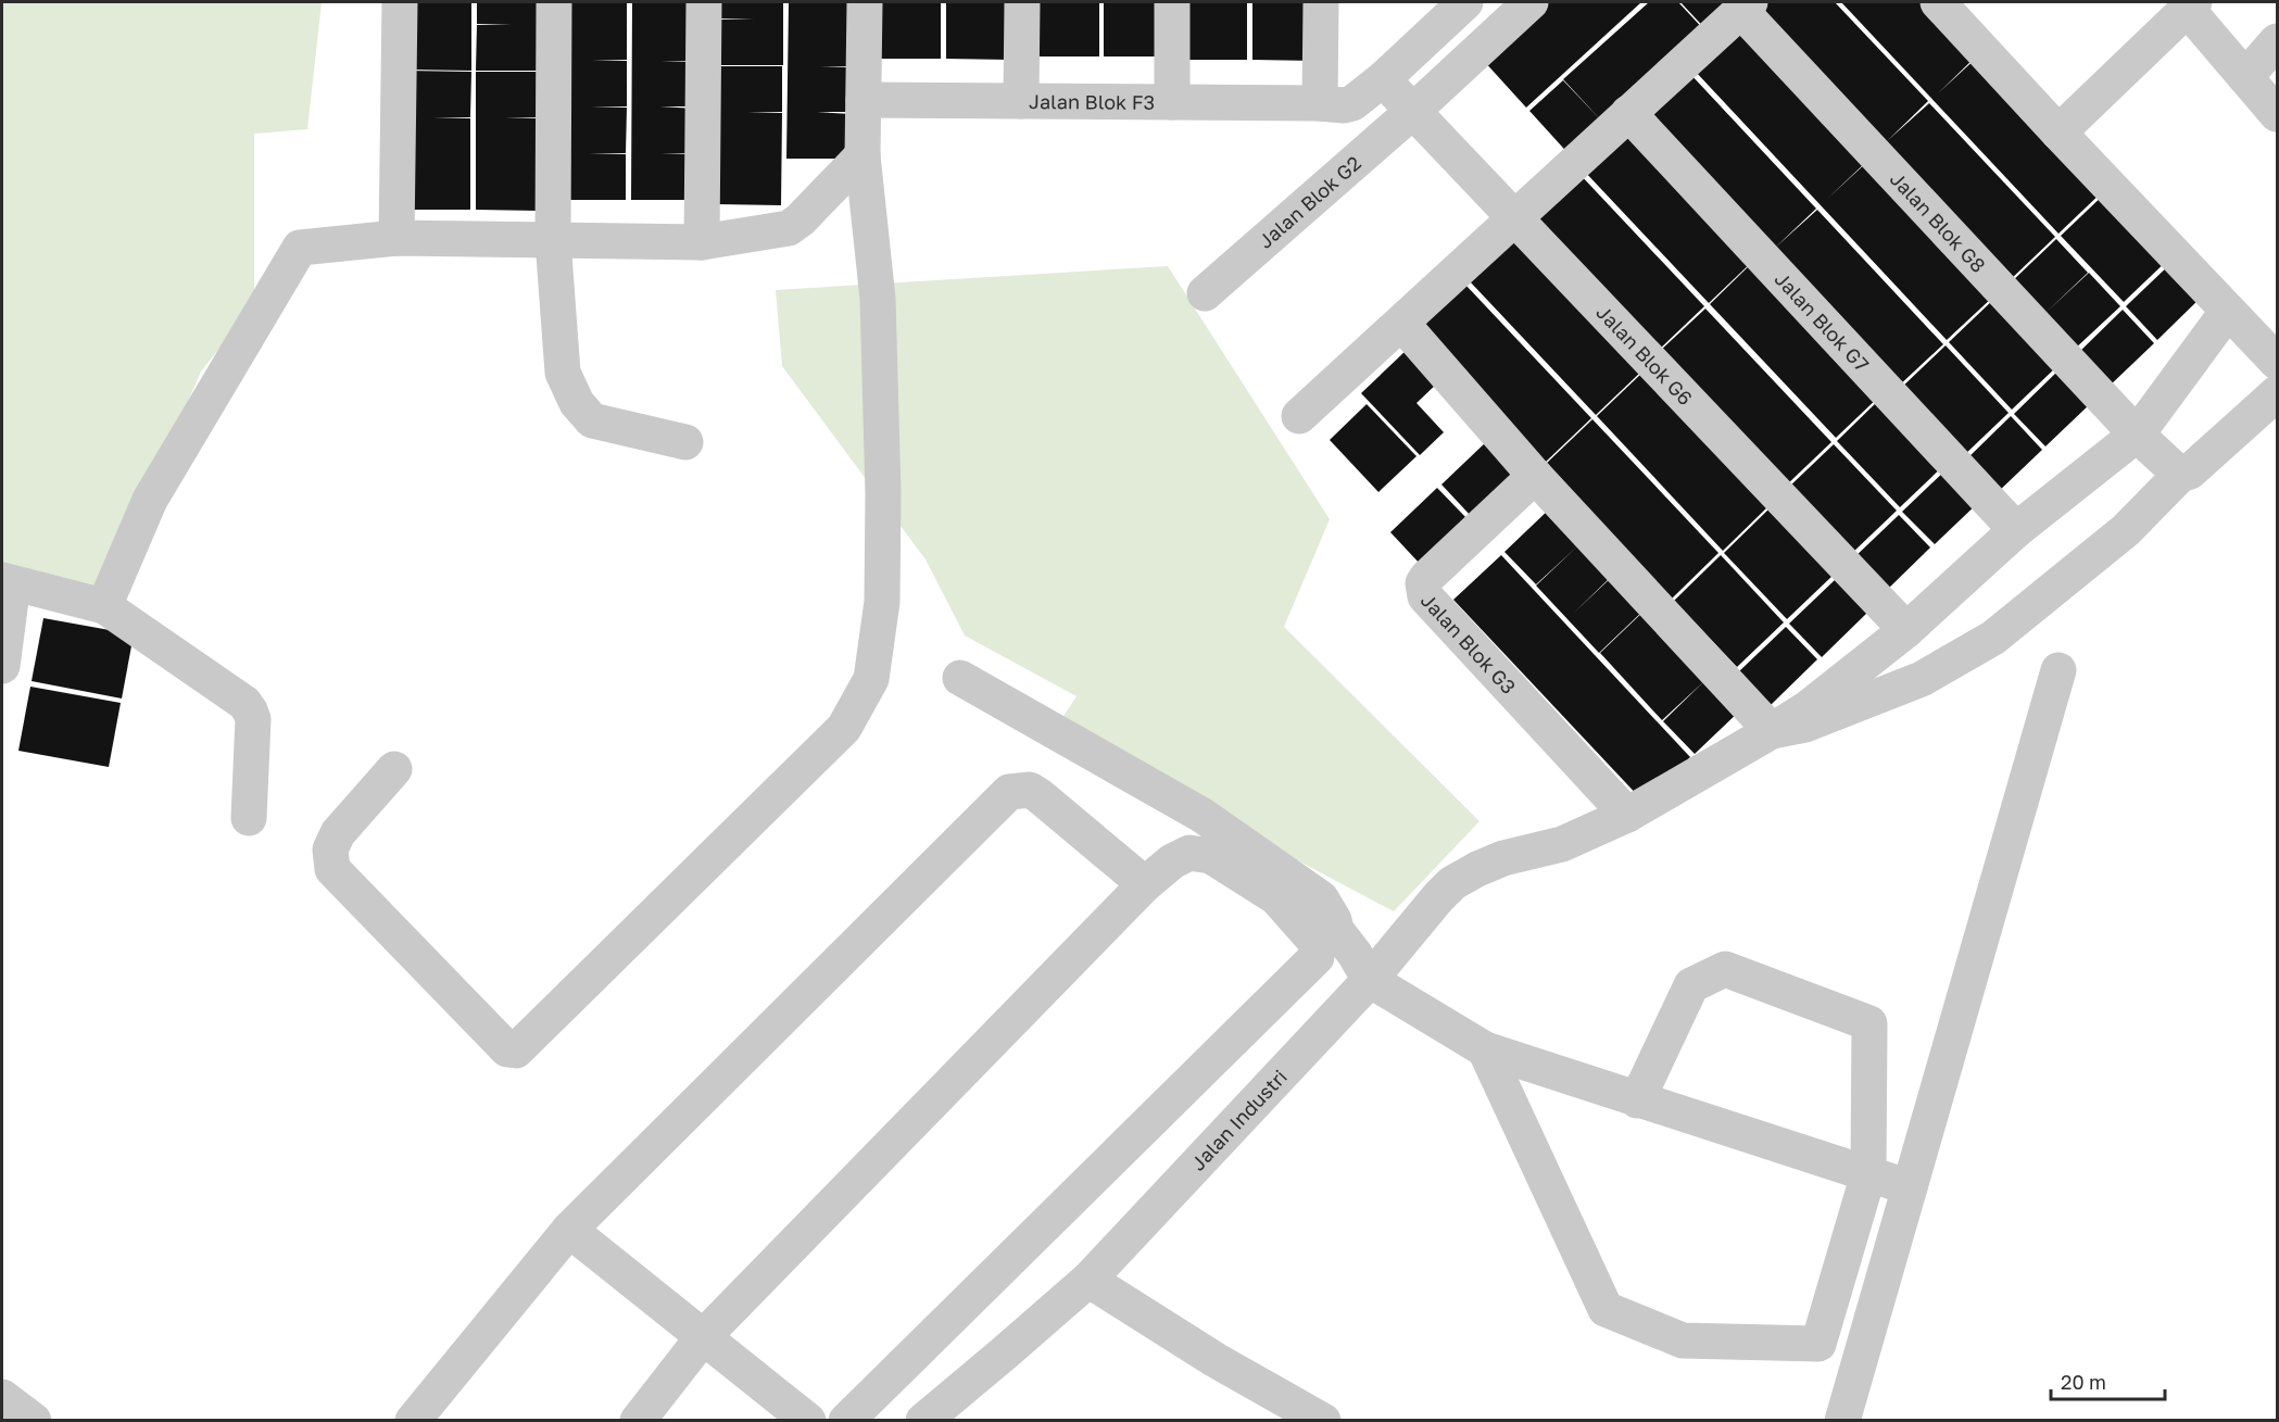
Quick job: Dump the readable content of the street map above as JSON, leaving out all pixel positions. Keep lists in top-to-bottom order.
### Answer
{
  "streets": {
    "street": [
      "Jalan Blok F3",
      "Jalan Blok G2",
      "Jalan Blok G8",
      "Jalan Blok G7",
      "Jalan Blok G6",
      "Jalan Blok G3",
      "Jalan Industri"
    ]
  },
  "crossings": [
    ["Jalan Blok F3", "Jalan Blok G6"],
    ["Jalan Blok G2", "Jalan Blok G6"],
    ["Jalan Blok G8", "Jalan Industri"],
    ["Jalan Blok G7", "Jalan Industri"],
    ["Jalan Blok G6", "Jalan Industri"],
    ["Jalan Blok G3", "Jalan Industri"]
  ],
  "scale_bar": "20 m"
}
